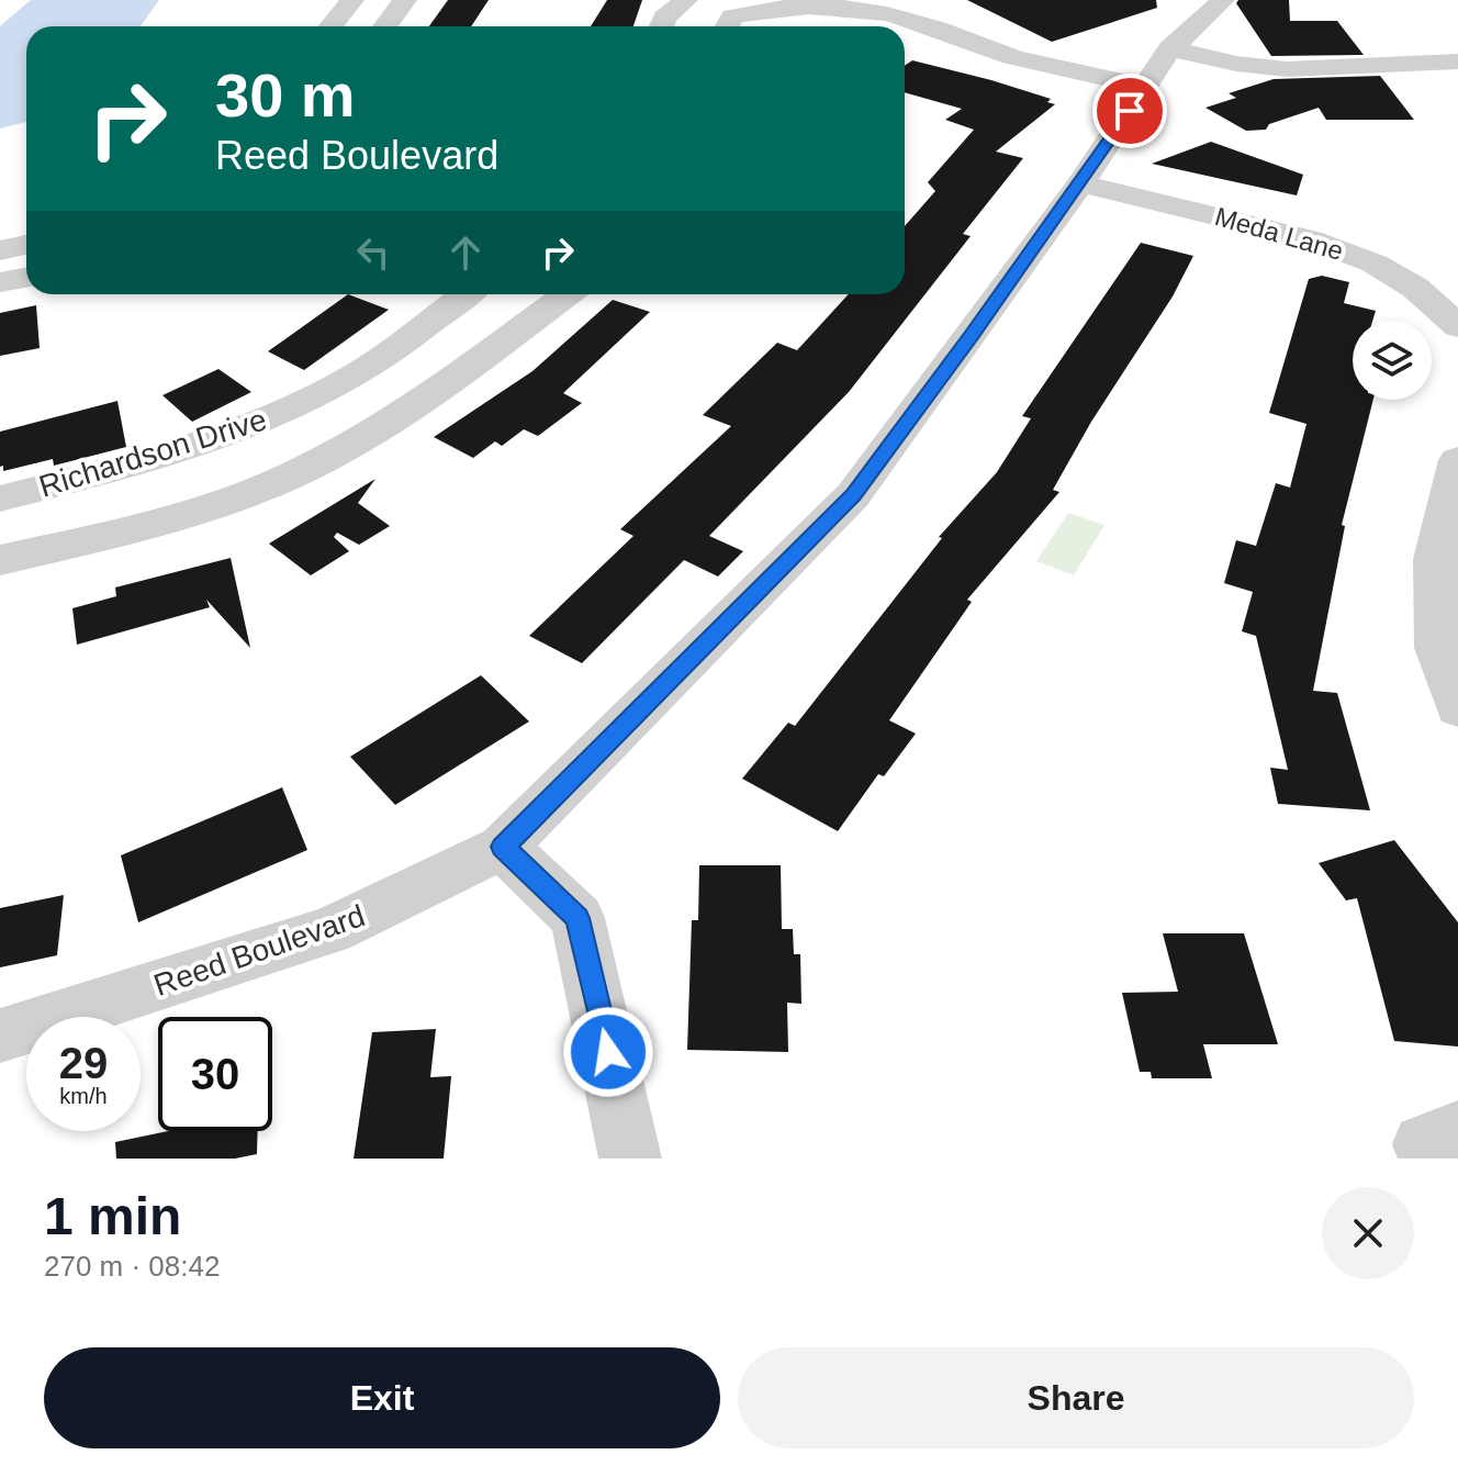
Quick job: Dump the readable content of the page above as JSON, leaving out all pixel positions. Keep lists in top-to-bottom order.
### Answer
{
  "streets": {
    "street": ["Meda Lane", "Richardson Drive", "Reed Boulevard"]
  },
  "crossings": [
    ["Meda Lane", "Reed Boulevard"]
  ],
  "page": {
    "turn": ["30 m", "Reed Boulevard"],
    "speed": "29 km/h",
    "limit": "30",
    "heading": ["1 min", "270 m · 08:42"],
    "buttons": ["Exit", "Share"]
  }
}
